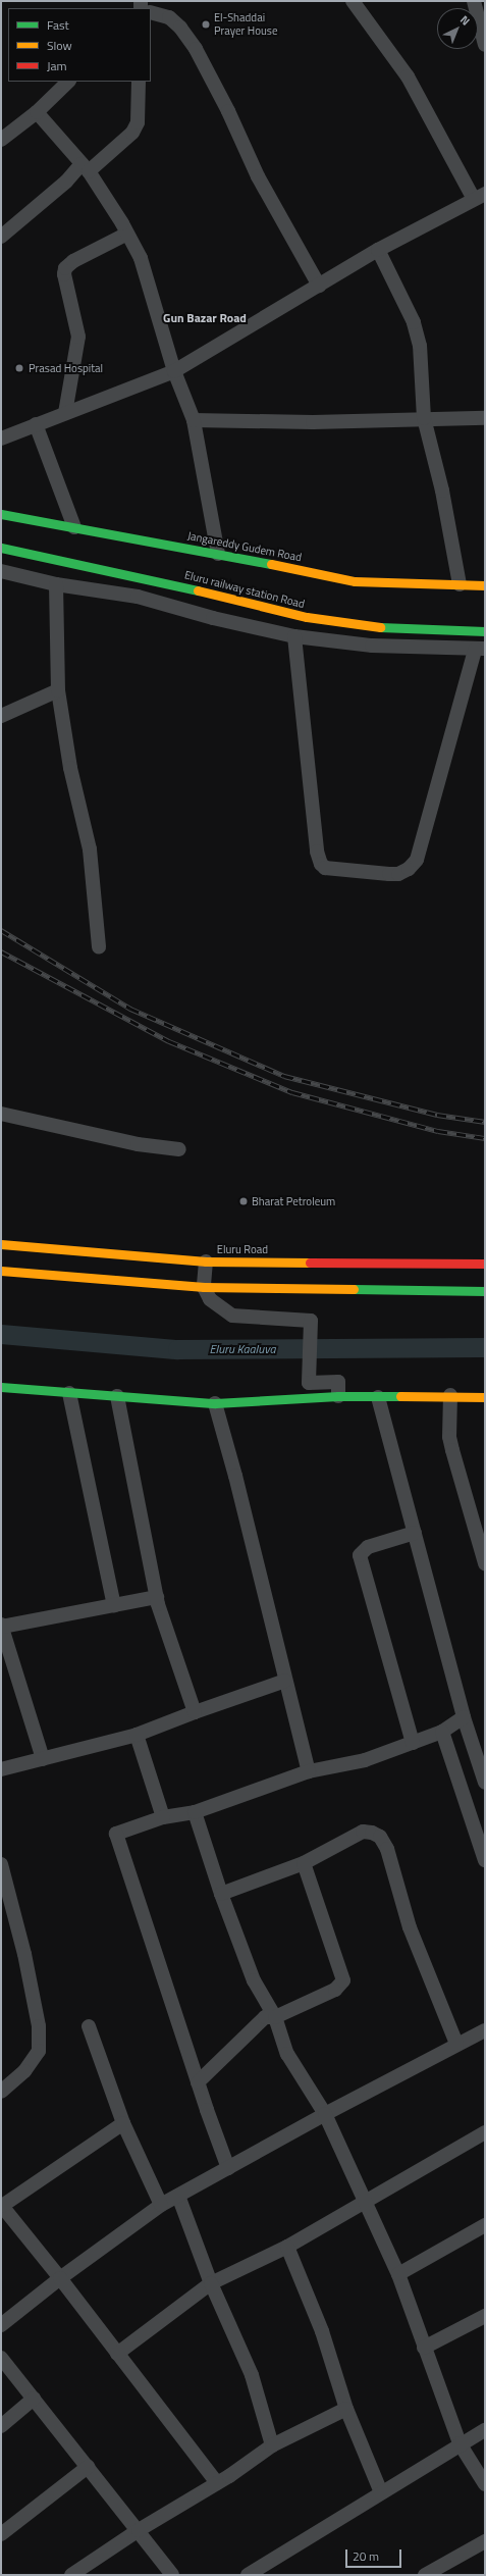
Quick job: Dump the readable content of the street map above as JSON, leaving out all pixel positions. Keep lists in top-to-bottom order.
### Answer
{
  "streets": {
    "main road": ["Jangareddy Gudem Road", "Eluru railway station Road", "Eluru Road"]
  },
  "districts": ["Gun Bazar Road"],
  "water": ["Eluru Kaaluva"],
  "places": ["El-Shaddai Prayer House", "Prasad Hospital", "Bharat Petroleum"],
  "legend": ["Fast", "Slow", "Jam"],
  "scale_bar": "20 m",
  "north": "top right"
}
